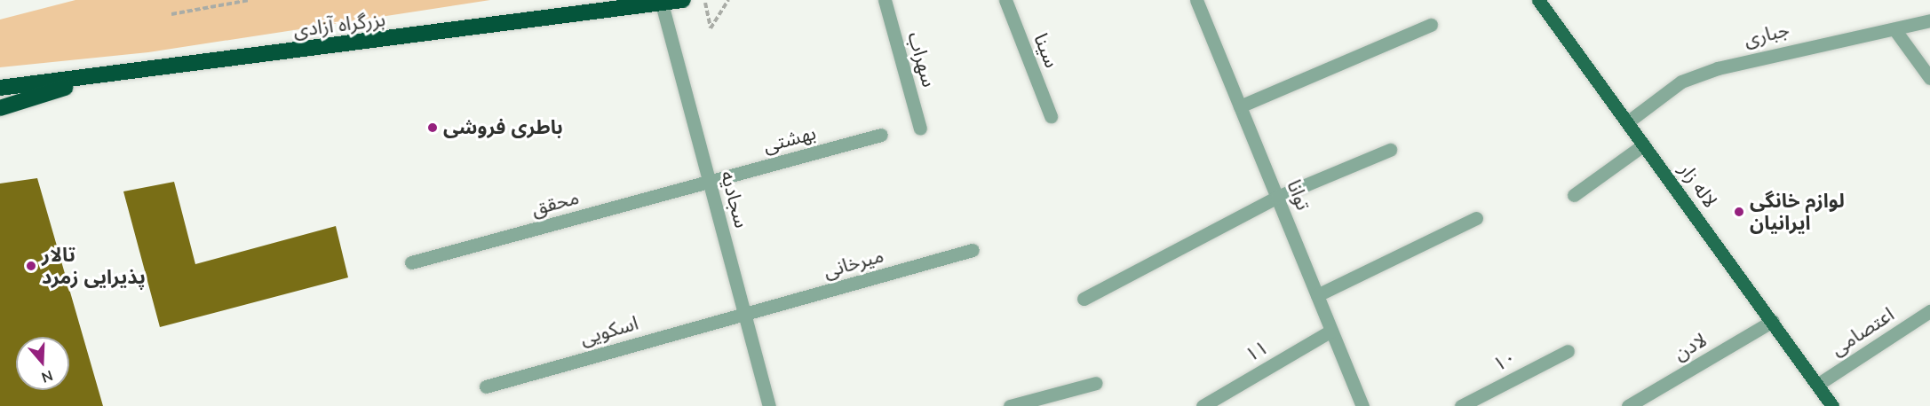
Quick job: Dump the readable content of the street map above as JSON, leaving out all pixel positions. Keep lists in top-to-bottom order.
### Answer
{
  "streets": {
    "highway": ["بزرگراه آزادی"],
    "main road": ["لاله زار"],
    "street": [
      "جباری",
      "سینا",
      "سهراب",
      "بهشتی",
      "توانا",
      "سجادیه",
      "محقق",
      "میرخانی",
      "اسکویی",
      "اعتصامی",
      "لادن",
      "۱۱",
      "۱۰"
    ]
  },
  "crossings": [
    ["بزرگراه آزادی", "سجادیه"],
    ["جباری", "لاله زار"],
    ["بهشتی", "سجادیه"],
    ["بهشتی", "محقق"],
    ["لاله زار", "اعتصامی"],
    ["لاله زار", "لادن"],
    ["توانا", "۱۱"],
    ["سجادیه", "محقق"],
    ["سجادیه", "میرخانی"],
    ["سجادیه", "اسکویی"],
    ["میرخانی", "اسکویی"]
  ],
  "places": ["باطری فروشی", "لوازم خانگی ایرانیان", "تالار پذیرایی زمرد"],
  "north": "bottom"
}
